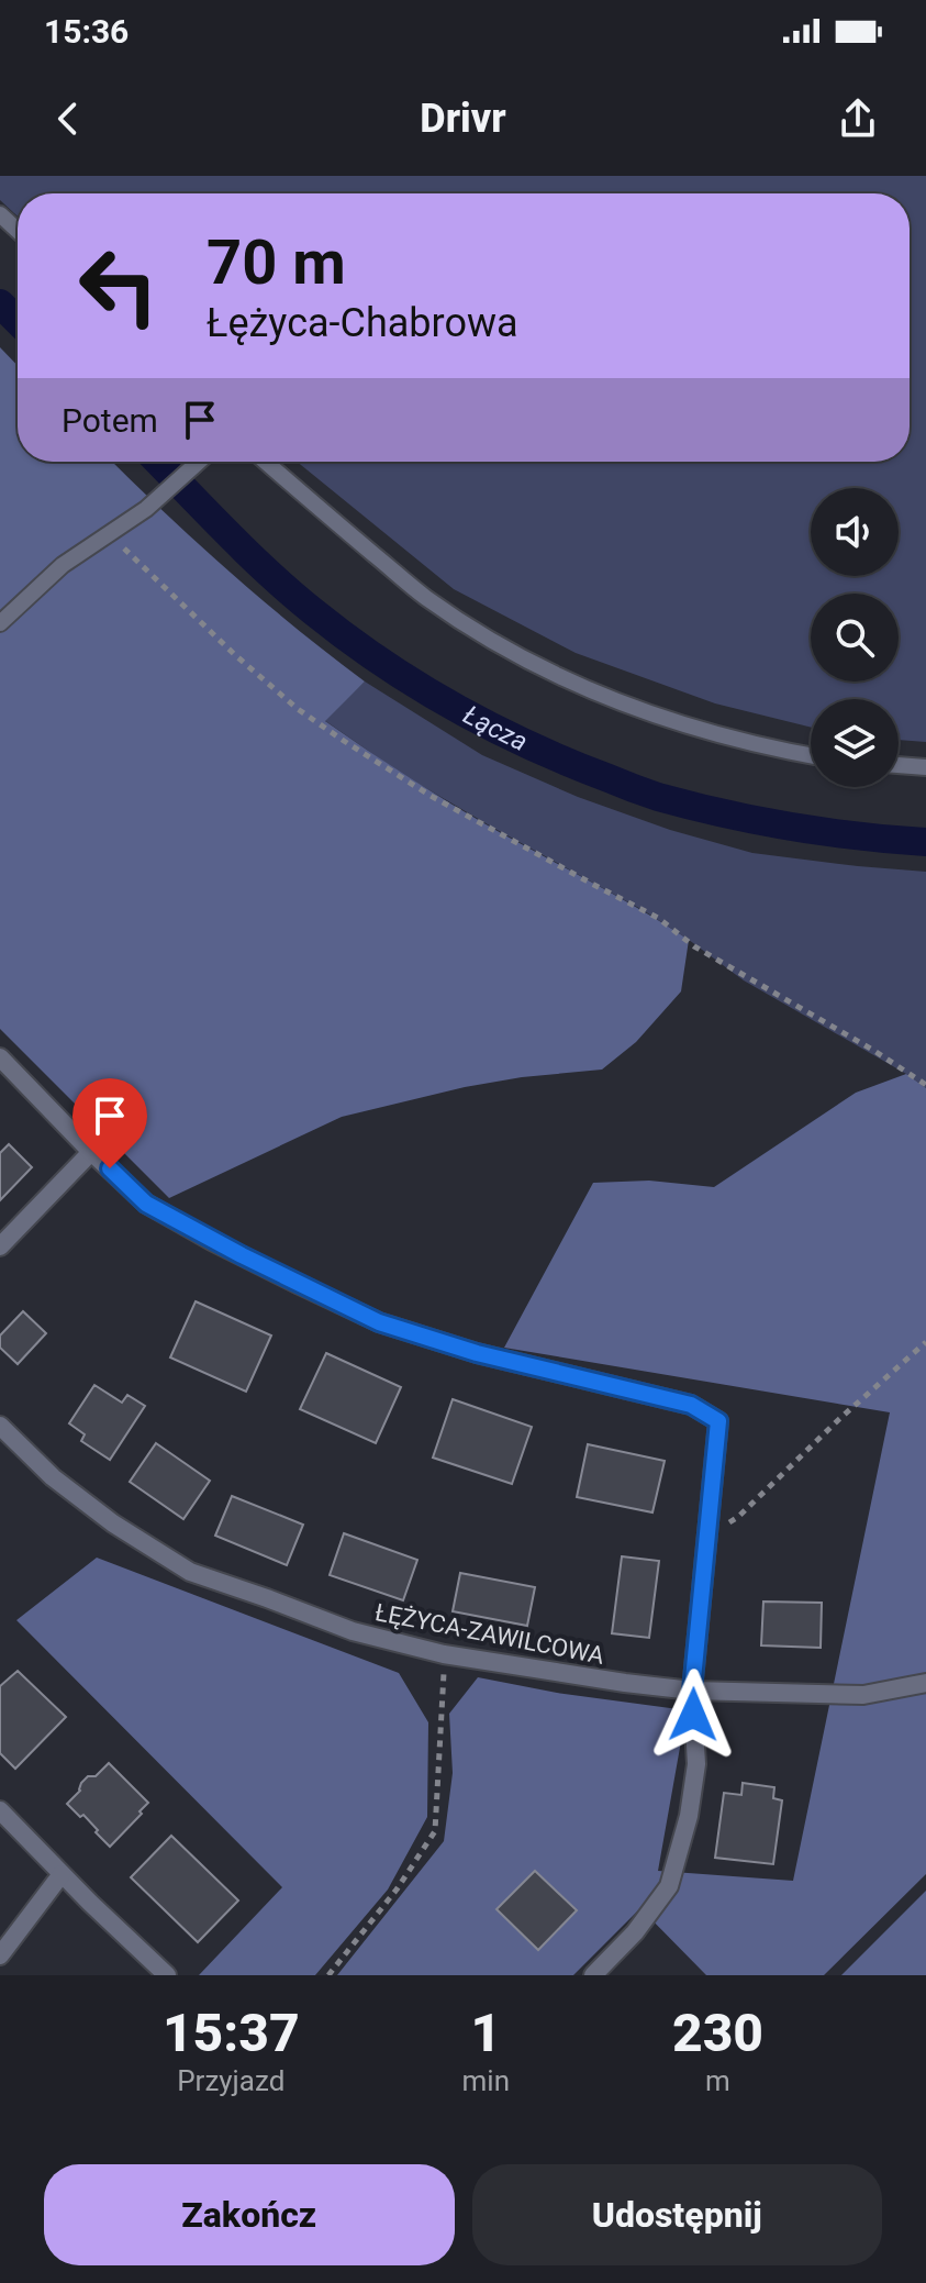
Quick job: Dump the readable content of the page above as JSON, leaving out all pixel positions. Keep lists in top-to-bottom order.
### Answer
{
  "streets": {
    "street": ["ŁĘŻYCA-ZAWILCOWA"]
  },
  "water": ["Łącza"],
  "page": {
    "status": "15:36",
    "header": "Drivr",
    "turn": ["70 m", "Łężyca-Chabrowa"],
    "then": "Potem",
    "eta": [
      "15:37",
      "Przyjazd",
      "1",
      "min",
      "230",
      "m"
    ],
    "buttons": ["Zakończ", "Udostępnij"]
  }
}
